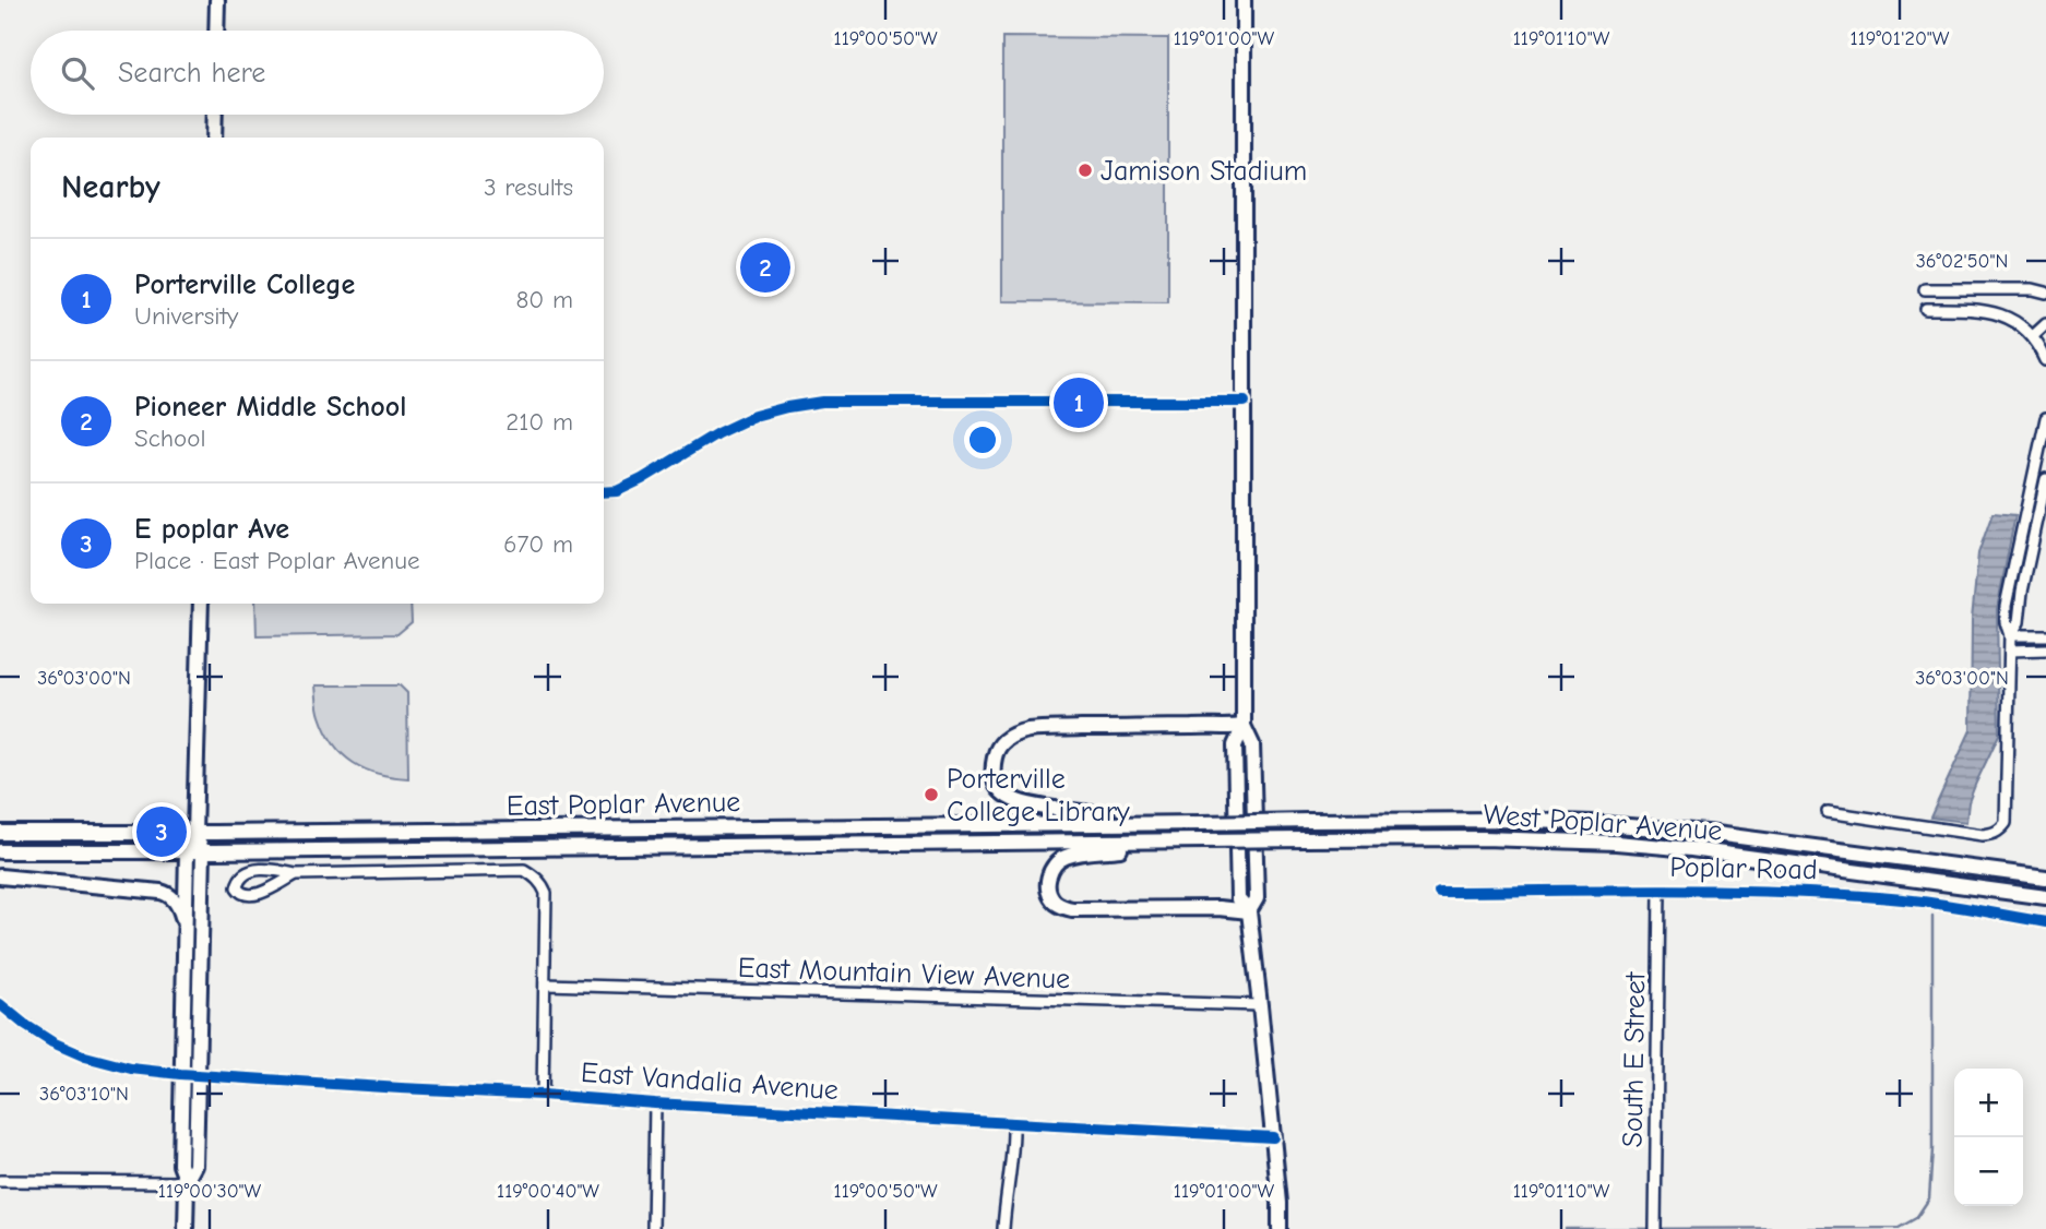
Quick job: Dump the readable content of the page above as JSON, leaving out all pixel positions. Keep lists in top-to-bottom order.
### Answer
{
  "streets": {
    "main road": ["East Poplar Avenue", "West Poplar Avenue"],
    "street": [
      "Poplar Road",
      "East Mountain View Avenue",
      "South E Street",
      "East Vandalia Avenue"
    ]
  },
  "crossings": [
    ["East Poplar Avenue", "West Poplar Avenue"],
    ["Poplar Road", "South E Street"]
  ],
  "places": ["Jamison Stadium", "Porterville College Library"],
  "page": {
    "search": "Search here",
    "heading": ["Nearby", "3 results"],
    "list": [
      {
        "mark": "1",
        "name": "Porterville College",
        "note": "University",
        "value": "80 m"
      },
      {
        "mark": "2",
        "name": "Pioneer Middle School",
        "note": "School",
        "value": "210 m"
      },
      {
        "mark": "3",
        "name": "E poplar Ave",
        "note": "Place · East Poplar Avenue",
        "value": "670 m"
      }
    ],
    "pins": ["2", "1", "3"],
    "map_buttons": ["+", "−"]
  },
  "coordinates": [
    "119°00'50\"W",
    "119°01'00\"W",
    "119°01'10\"W",
    "119°01'20\"W",
    "36°02'50\"N",
    "36°03'00\"N",
    "36°03'10\"N",
    "119°00'30\"W",
    "119°00'40\"W"
  ]
}
